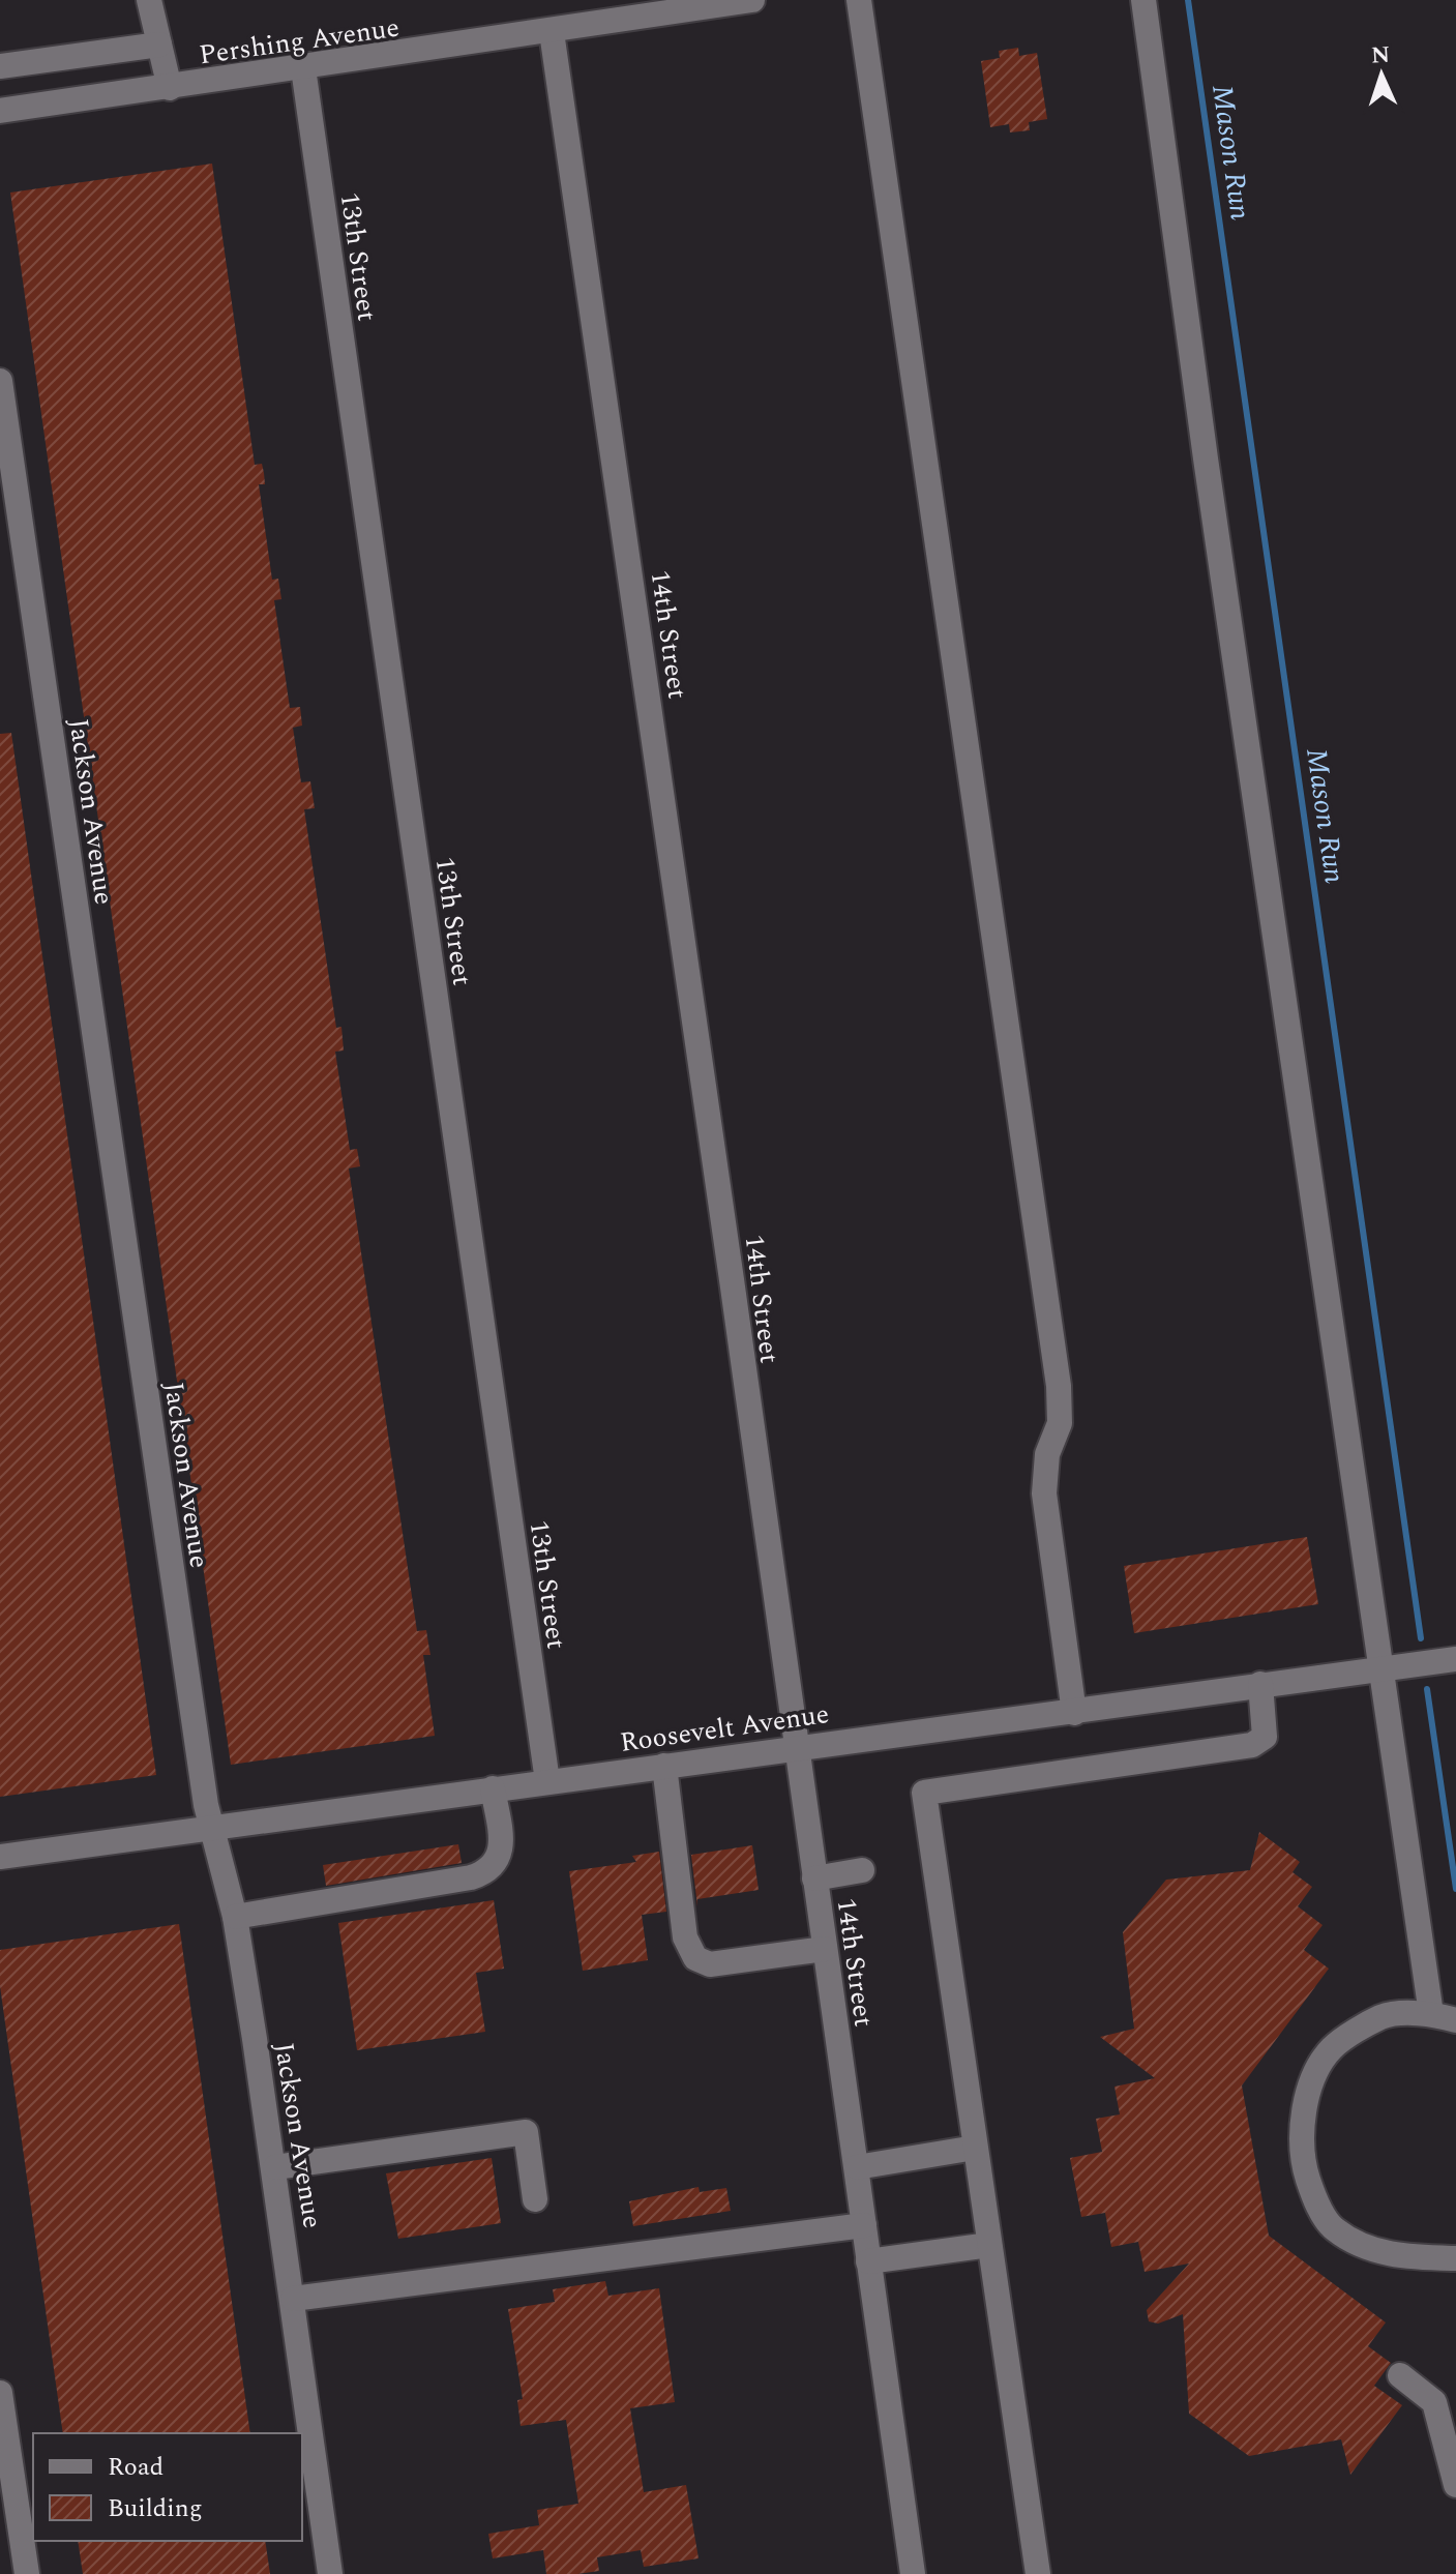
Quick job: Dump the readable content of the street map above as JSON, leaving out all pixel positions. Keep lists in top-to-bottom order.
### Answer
{
  "streets": {
    "street": [
      "Pershing Avenue",
      "13th Street",
      "14th Street",
      "Jackson Avenue",
      "Roosevelt Avenue"
    ]
  },
  "crossings": [
    ["Pershing Avenue", "13th Street"],
    ["Pershing Avenue", "14th Street"],
    ["13th Street", "Roosevelt Avenue"],
    ["14th Street", "Roosevelt Avenue"],
    ["Jackson Avenue", "Roosevelt Avenue"]
  ],
  "water": ["Mason Run"],
  "legend": ["Road", "Building"],
  "north": "top"
}
